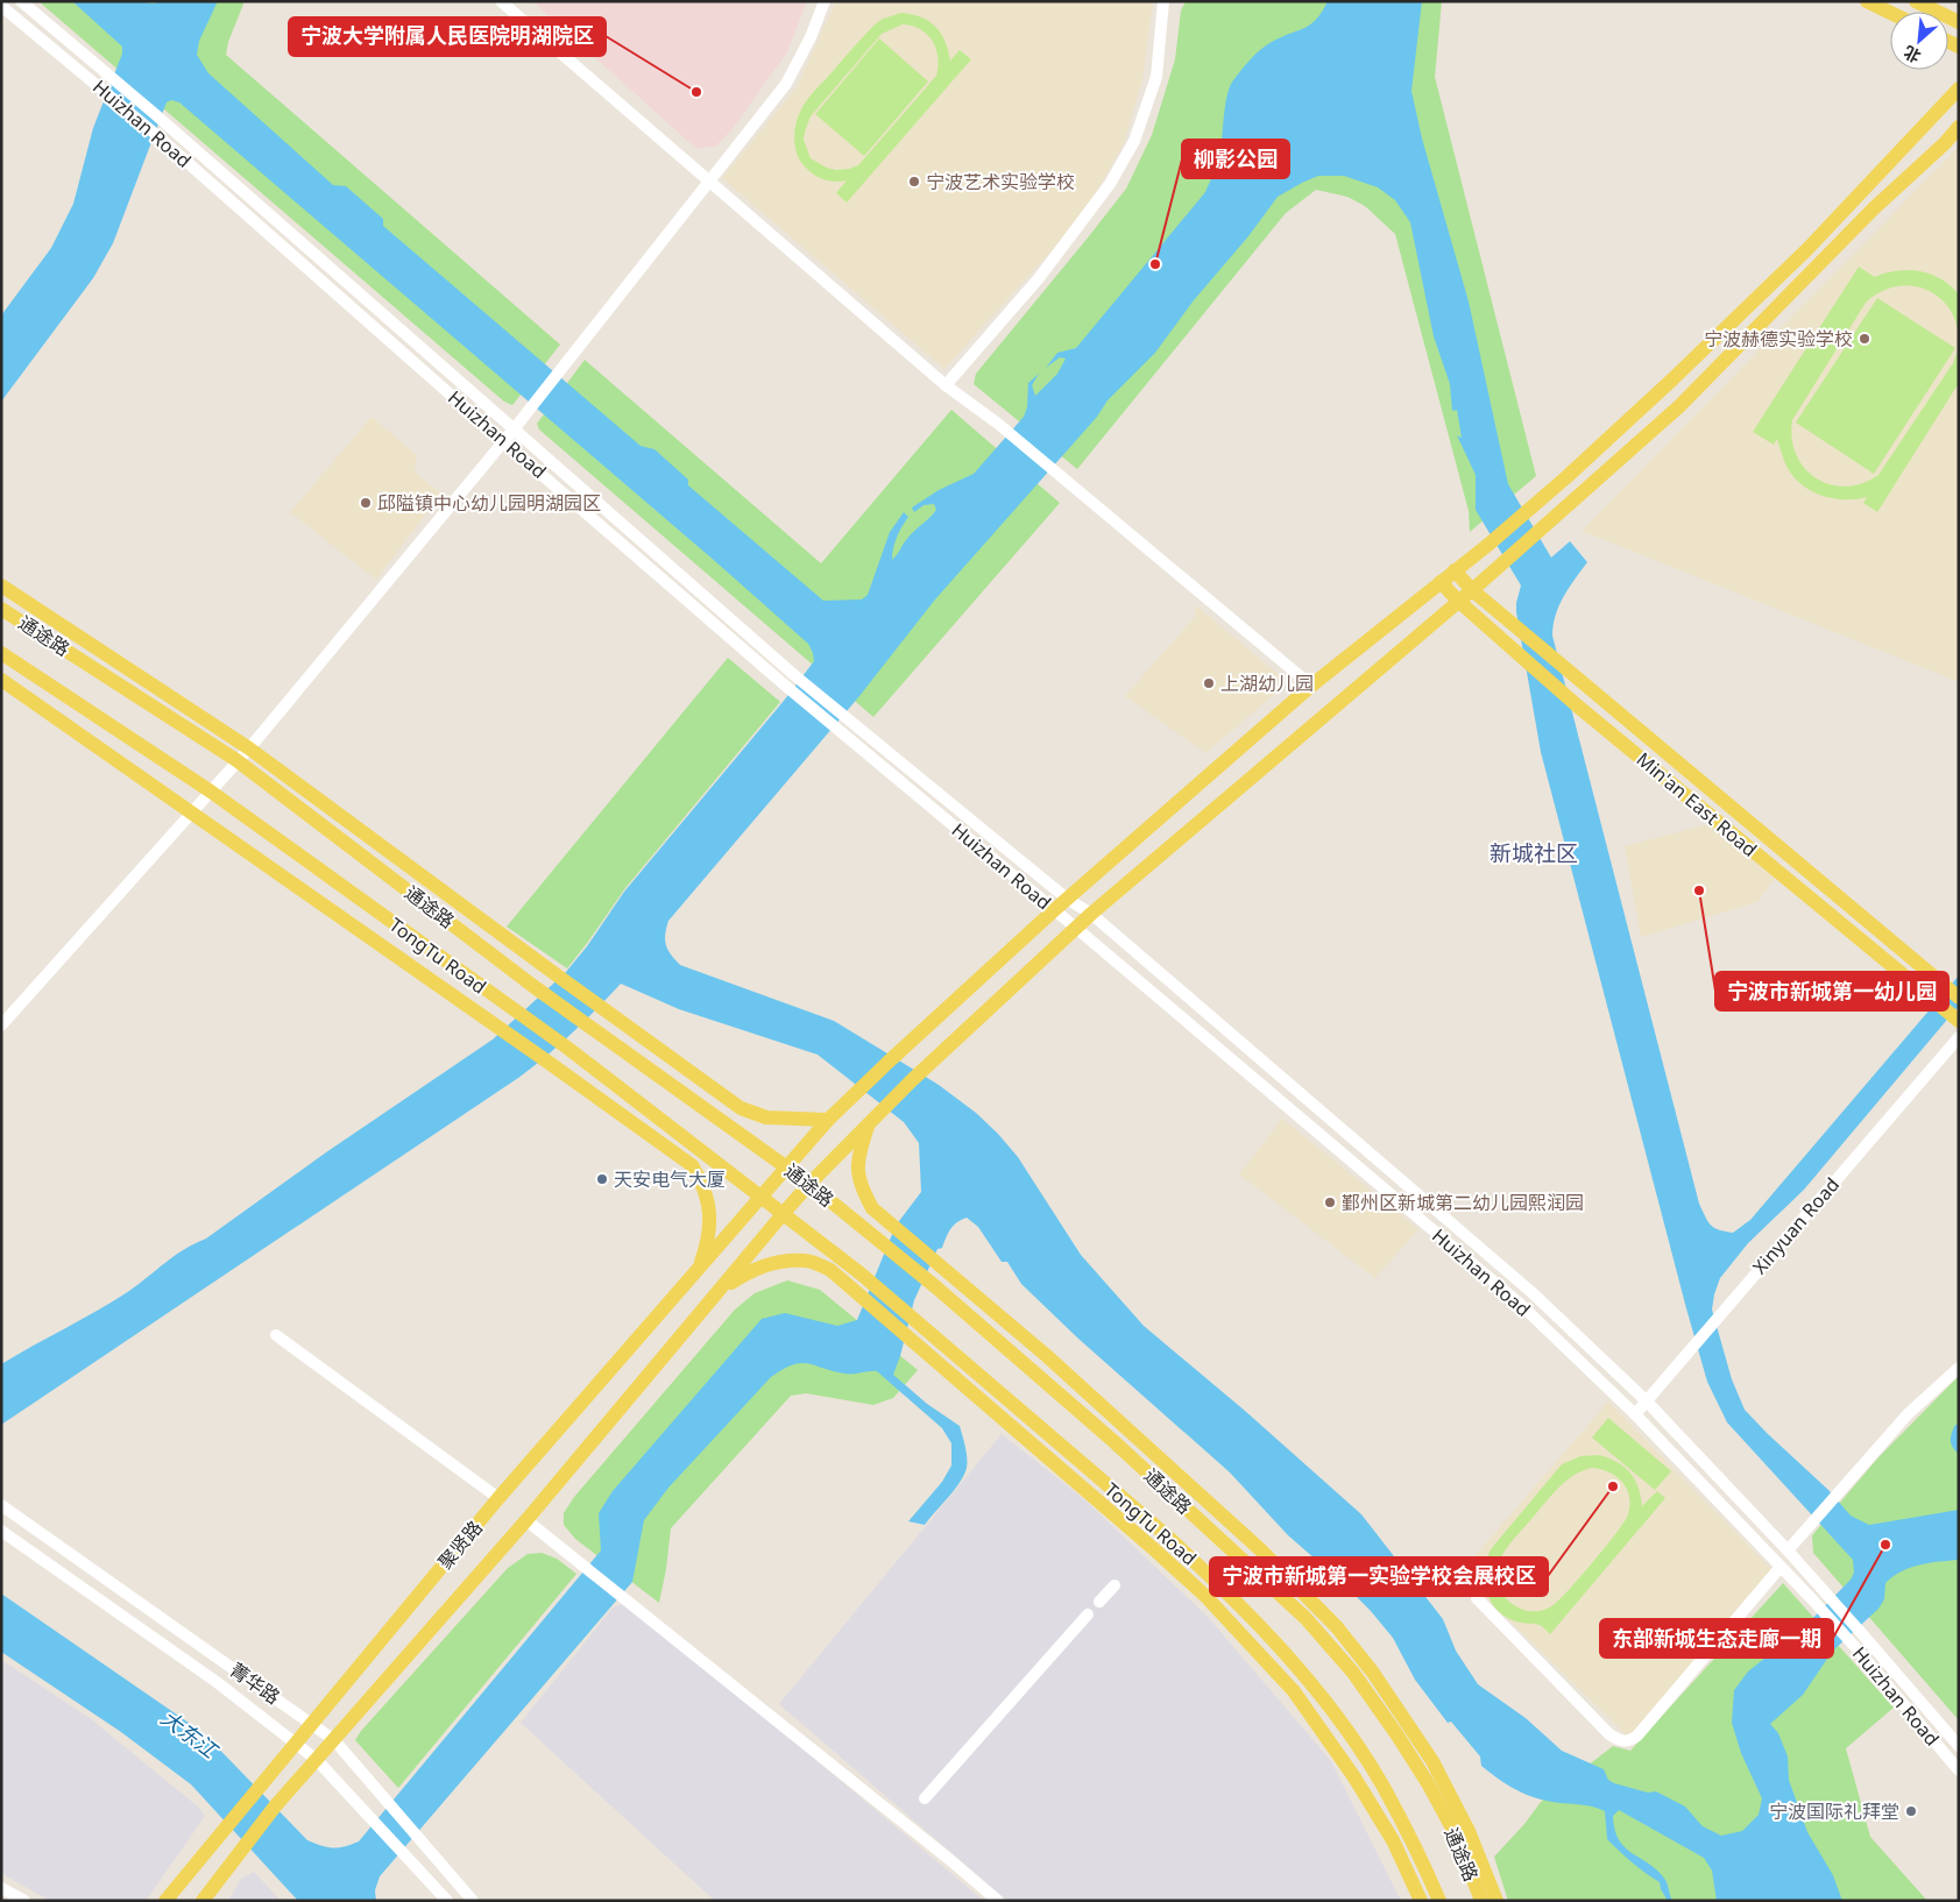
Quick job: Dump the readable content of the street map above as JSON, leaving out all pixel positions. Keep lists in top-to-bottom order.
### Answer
{
  "streets": {
    "main road": [
      "通途路",
      "Min'an East Road",
      "TongTu Road",
      "聚贤路"
    ],
    "street": ["Huizhan Road", "Xinyuan Road", "菁华路"]
  },
  "crossings": [
    ["Huizhan Road", "Xinyuan Road"],
    ["Huizhan Road", "聚贤路"],
    ["通途路", "聚贤路"],
    ["Min'an East Road", "聚贤路"],
    ["TongTu Road", "聚贤路"],
    ["聚贤路", "菁华路"]
  ],
  "districts": ["新城社区"],
  "water": ["大东江"],
  "places": [
    "宁波大学附属人民医院明湖院区",
    "宁波艺术实验学校",
    "柳影公园",
    "宁波赫德实验学校",
    "邱隘镇中心幼儿园明湖园区",
    "上湖幼儿园",
    "宁波市新城第一幼儿园",
    "天安电气大厦",
    "鄞州区新城第二幼儿园熙润园",
    "宁波市新城第一实验学校会展校区",
    "东部新城生态走廊一期",
    "宁波国际礼拜堂"
  ],
  "north": "bottom left"
}
